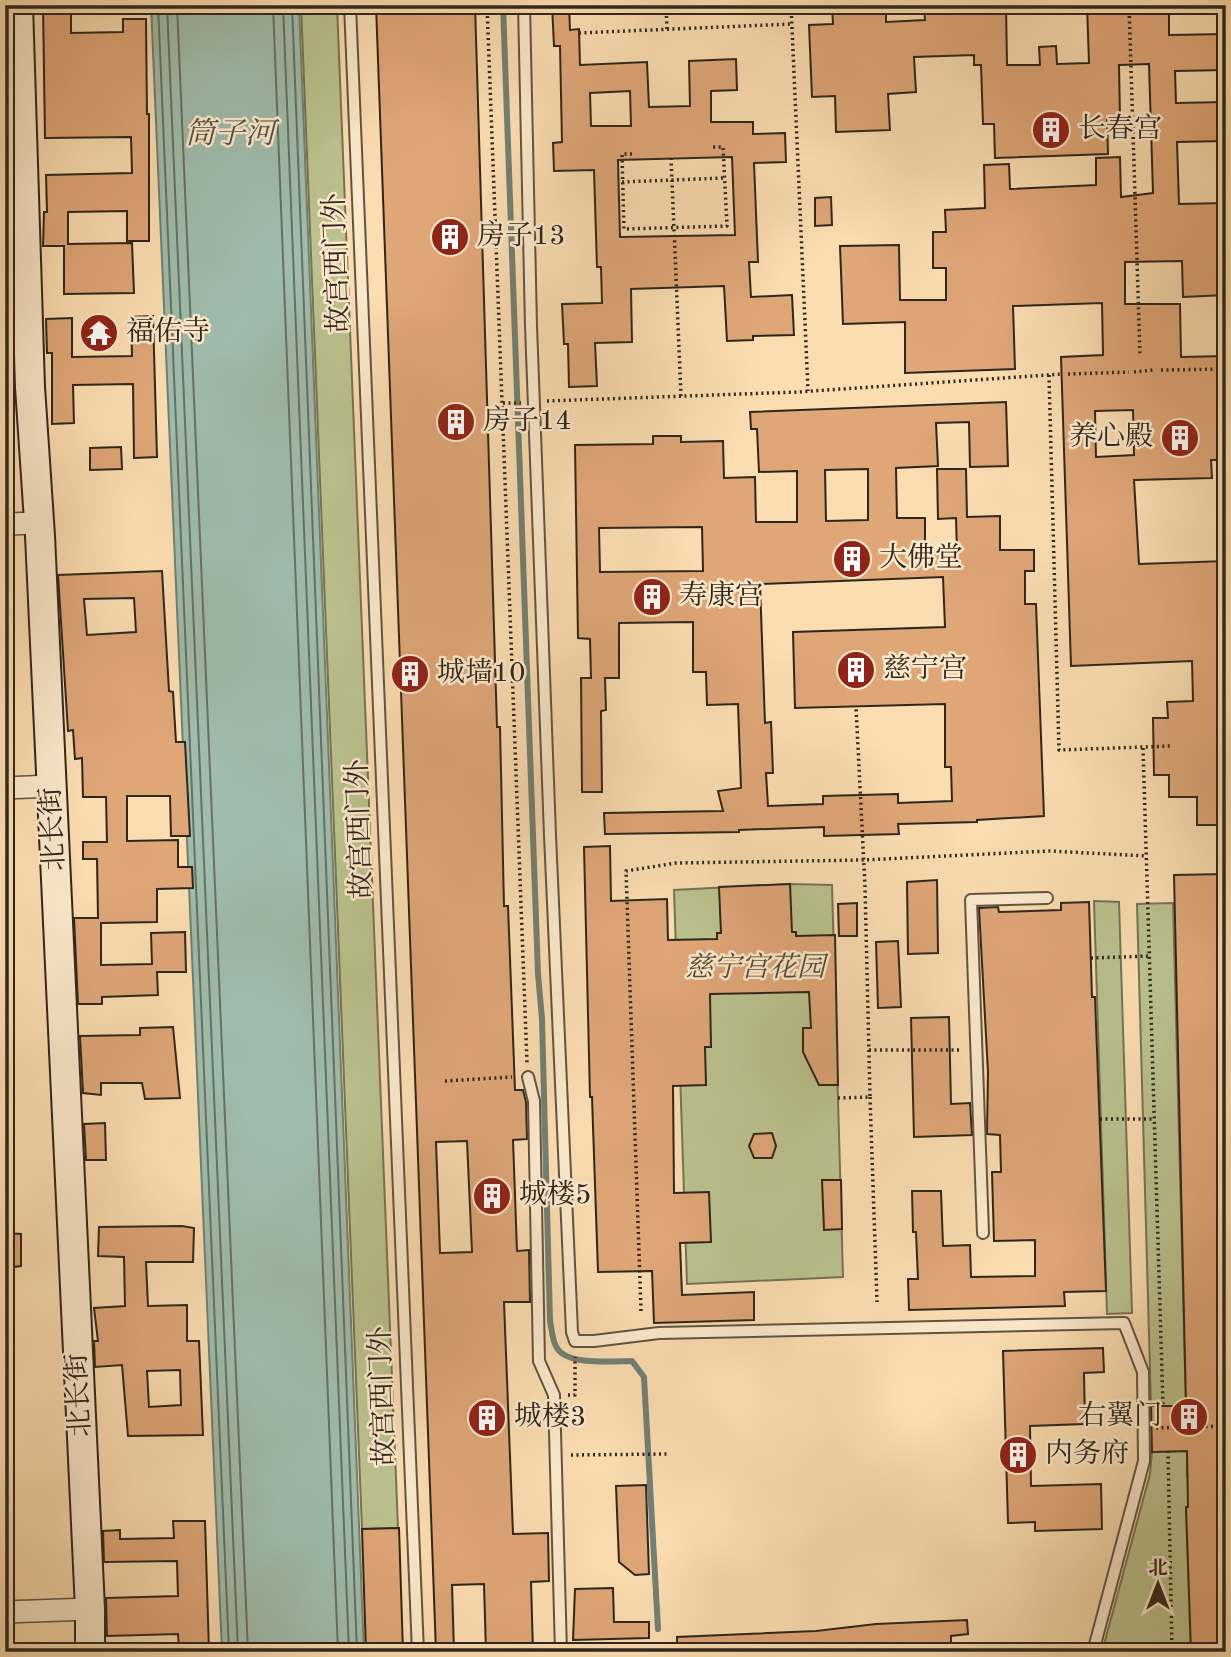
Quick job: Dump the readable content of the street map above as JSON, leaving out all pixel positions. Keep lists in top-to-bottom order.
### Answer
{
  "streets": {
    "street": ["北长街"],
    "lane": ["故宫西门外"]
  },
  "water": ["筒子河"],
  "parks": ["慈宁宫花园"],
  "places": {
    "building": [
      "长春宫",
      "房子13",
      "房子14",
      "养心殿",
      "大佛堂",
      "寿康宫",
      "慈宁宫",
      "城墙10",
      "城楼5",
      "右翼门",
      "城楼3",
      "内务府"
    ],
    "temple": ["福佑寺"]
  },
  "north": "top"
}
